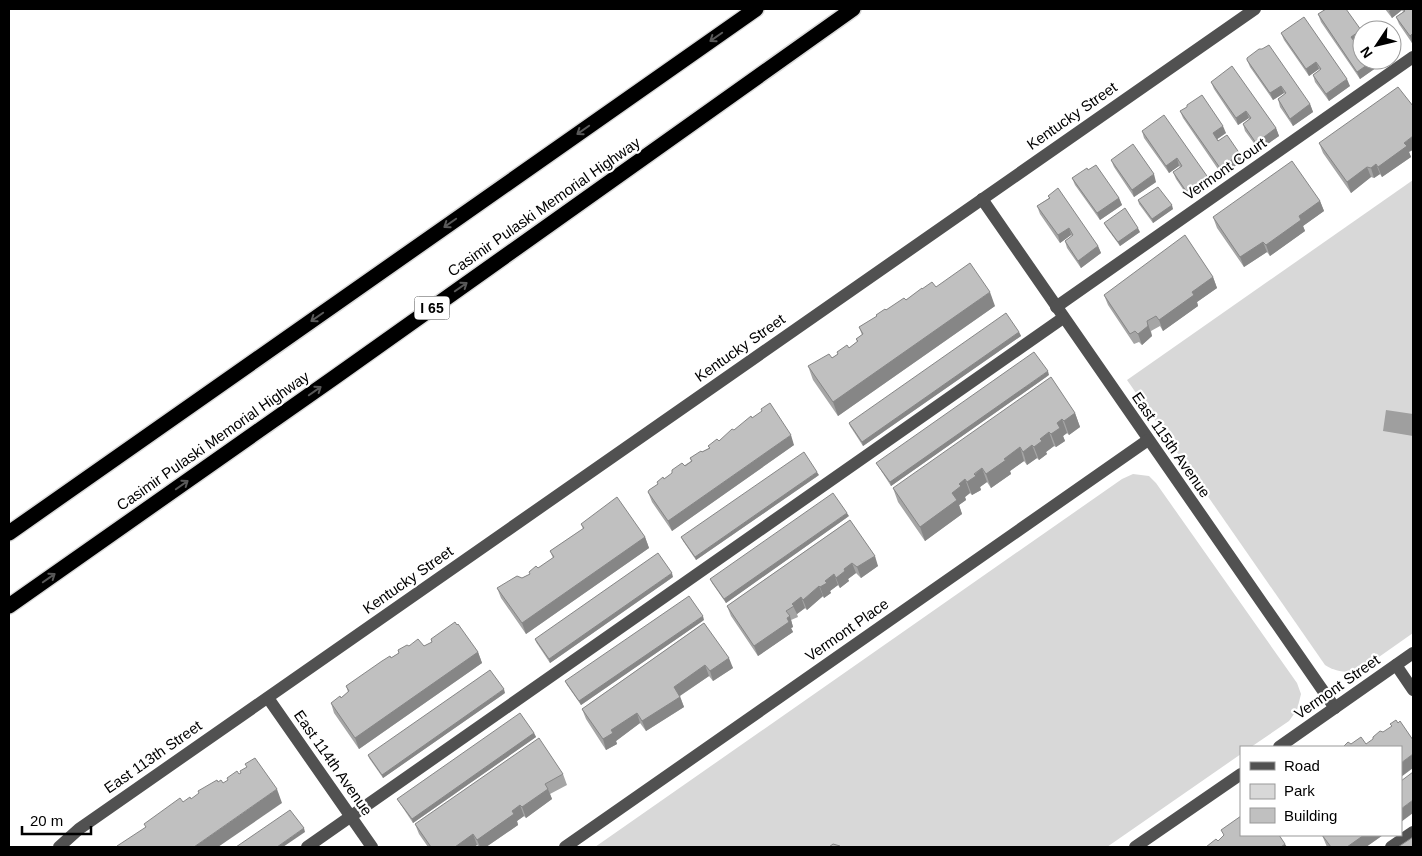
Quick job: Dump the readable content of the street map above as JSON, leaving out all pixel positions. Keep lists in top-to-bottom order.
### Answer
{
  "streets": {
    "highway": ["Casimir Pulaski Memorial Highway", "I 65"],
    "street": [
      "Kentucky Street",
      "Vermont Court",
      "East 115th Avenue",
      "Vermont Place",
      "Vermont Street",
      "East 113th Street",
      "East 114th Avenue"
    ]
  },
  "crossings": [
    ["Kentucky Street", "East 115th Avenue"],
    ["Kentucky Street", "East 113th Street"],
    ["Kentucky Street", "East 114th Avenue"],
    ["Vermont Court", "East 115th Avenue"],
    ["East 115th Avenue", "Vermont Place"],
    ["East 115th Avenue", "Vermont Street"]
  ],
  "legend": ["Road", "Park", "Building"],
  "scale_bar": "20 m",
  "north": "bottom left"
}
